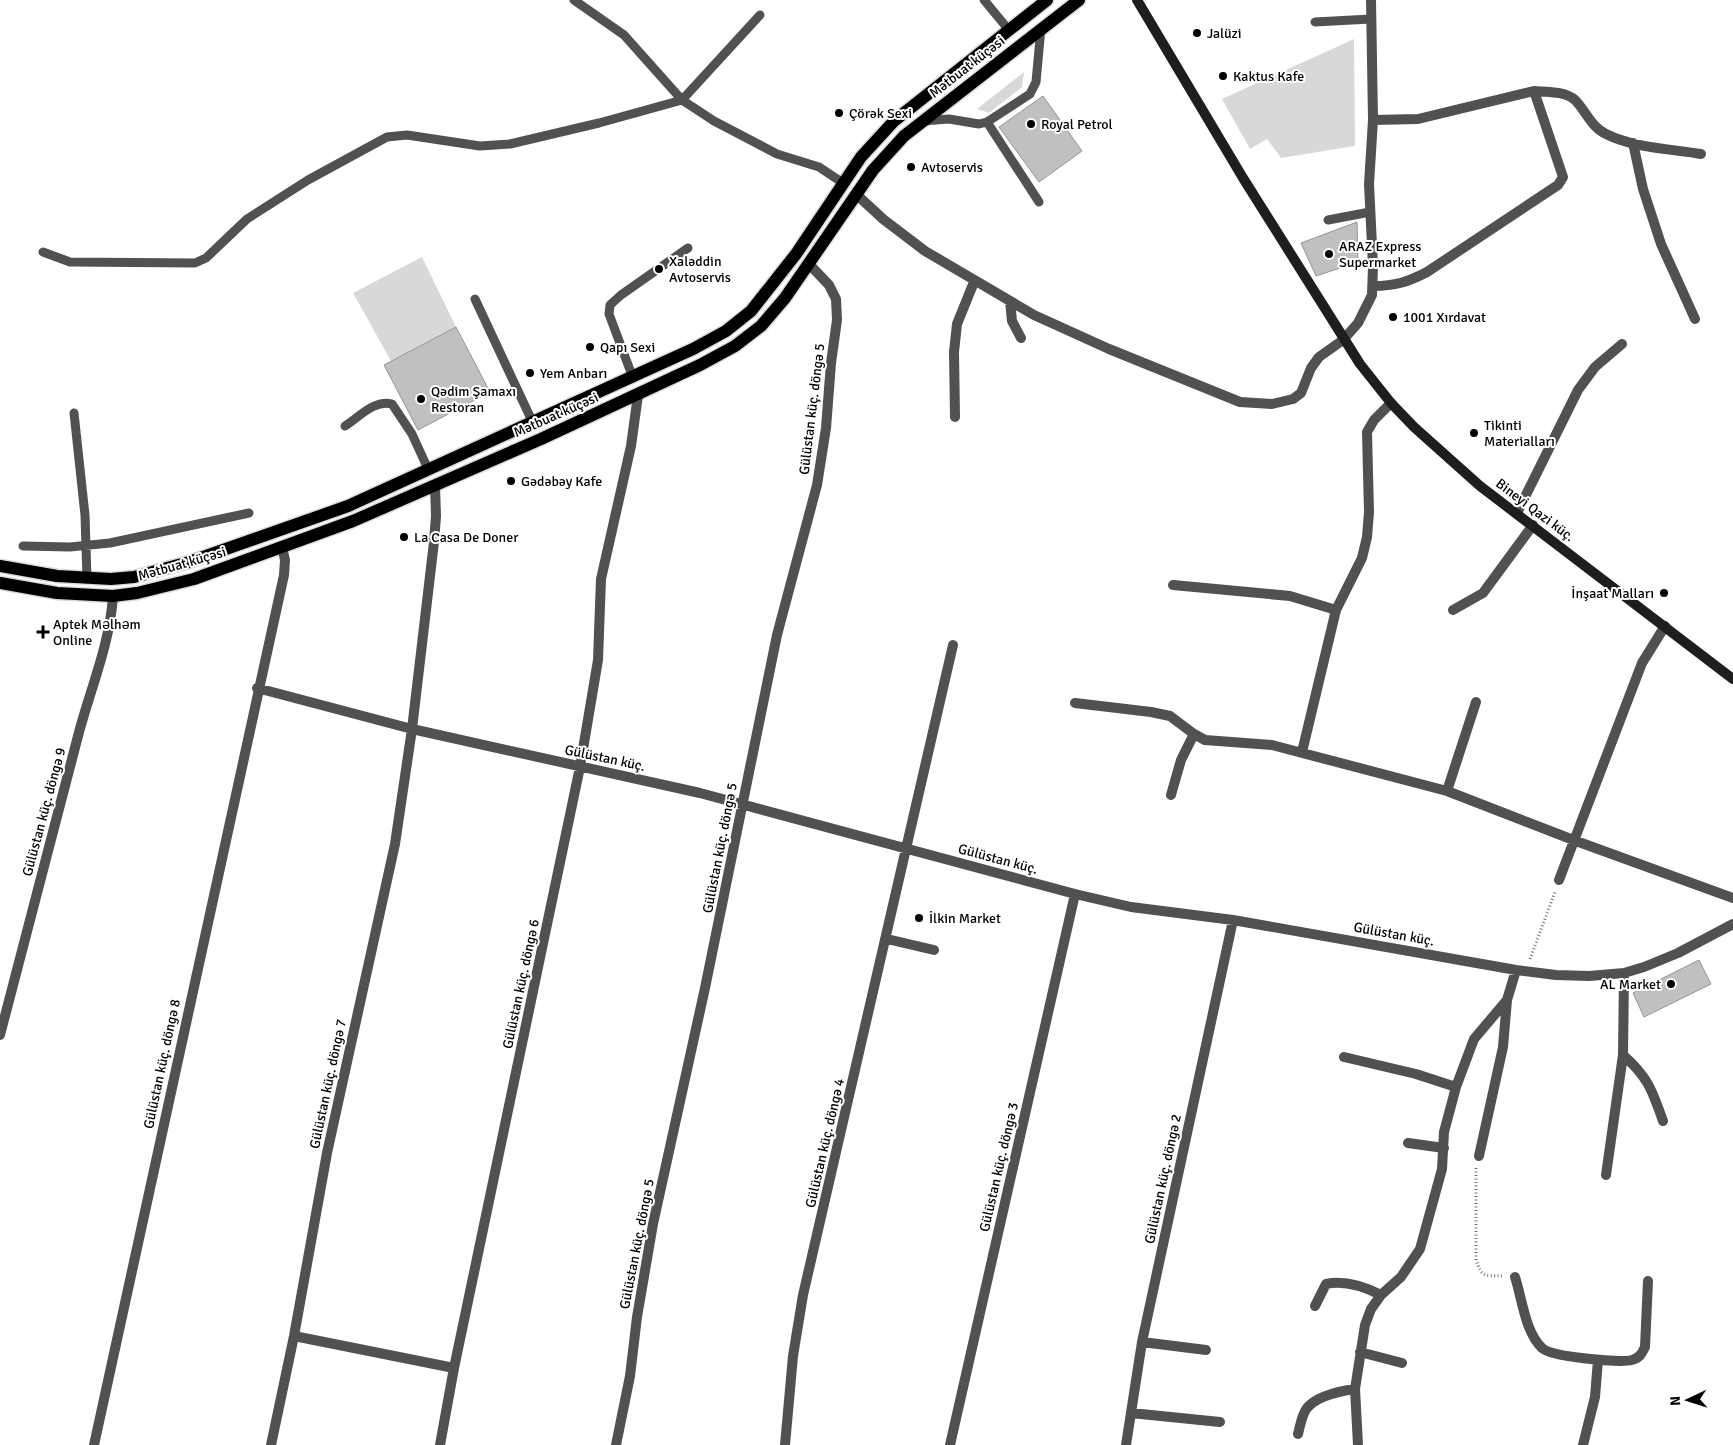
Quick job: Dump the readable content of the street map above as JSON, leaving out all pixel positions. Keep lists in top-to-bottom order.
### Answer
{
  "streets": {
    "main road": ["Mətbuat küçəsi", "Bineyi Qazi küç."],
    "street": [
      "Gülüstan küç. döngə 5",
      "Gülüstan küç.",
      "Gülüstan küç. döngə 9",
      "Gülüstan küç. döngə 6",
      "Gülüstan küç. döngə 8",
      "Gülüstan küç. döngə 7",
      "Gülüstan küç. döngə 4",
      "Gülüstan küç. döngə 3",
      "Gülüstan küç. döngə 2"
    ]
  },
  "crossings": [
    ["Mətbuat küçəsi", "Gülüstan küç. döngə 5"],
    ["Mətbuat küçəsi", "Gülüstan küç. döngə 9"],
    ["Mətbuat küçəsi", "Gülüstan küç. döngə 6"],
    ["Mətbuat küçəsi", "Gülüstan küç. döngə 8"],
    ["Mətbuat küçəsi", "Gülüstan küç. döngə 7"],
    ["Gülüstan küç. döngə 5", "Gülüstan küç."],
    ["Gülüstan küç.", "Gülüstan küç. döngə 6"],
    ["Gülüstan küç.", "Gülüstan küç. döngə 8"],
    ["Gülüstan küç.", "Gülüstan küç. döngə 7"],
    ["Gülüstan küç.", "Gülüstan küç. döngə 4"],
    ["Gülüstan küç.", "Gülüstan küç. döngə 3"],
    ["Gülüstan küç.", "Gülüstan küç. döngə 2"]
  ],
  "places": {
    "other": [
      "Jalüzi",
      "Kaktus Kafe",
      "Çörək Sexi",
      "Royal Petrol",
      "Avtoservis",
      "ARAZ Express Supermarket",
      "Xaləddin Avtoservis",
      "1001 Xırdavat",
      "Qapı Sexi",
      "Yem Anbarı",
      "Qədim Şamaxı Restoran",
      "Tikinti Materialları",
      "Gədəbəy Kafe",
      "La Casa De Doner",
      "İnşaat Malları",
      "İlkin Market",
      "AL Market"
    ],
    "health": ["Aptek Mәlhәm Online"]
  },
  "north": "left"
}
